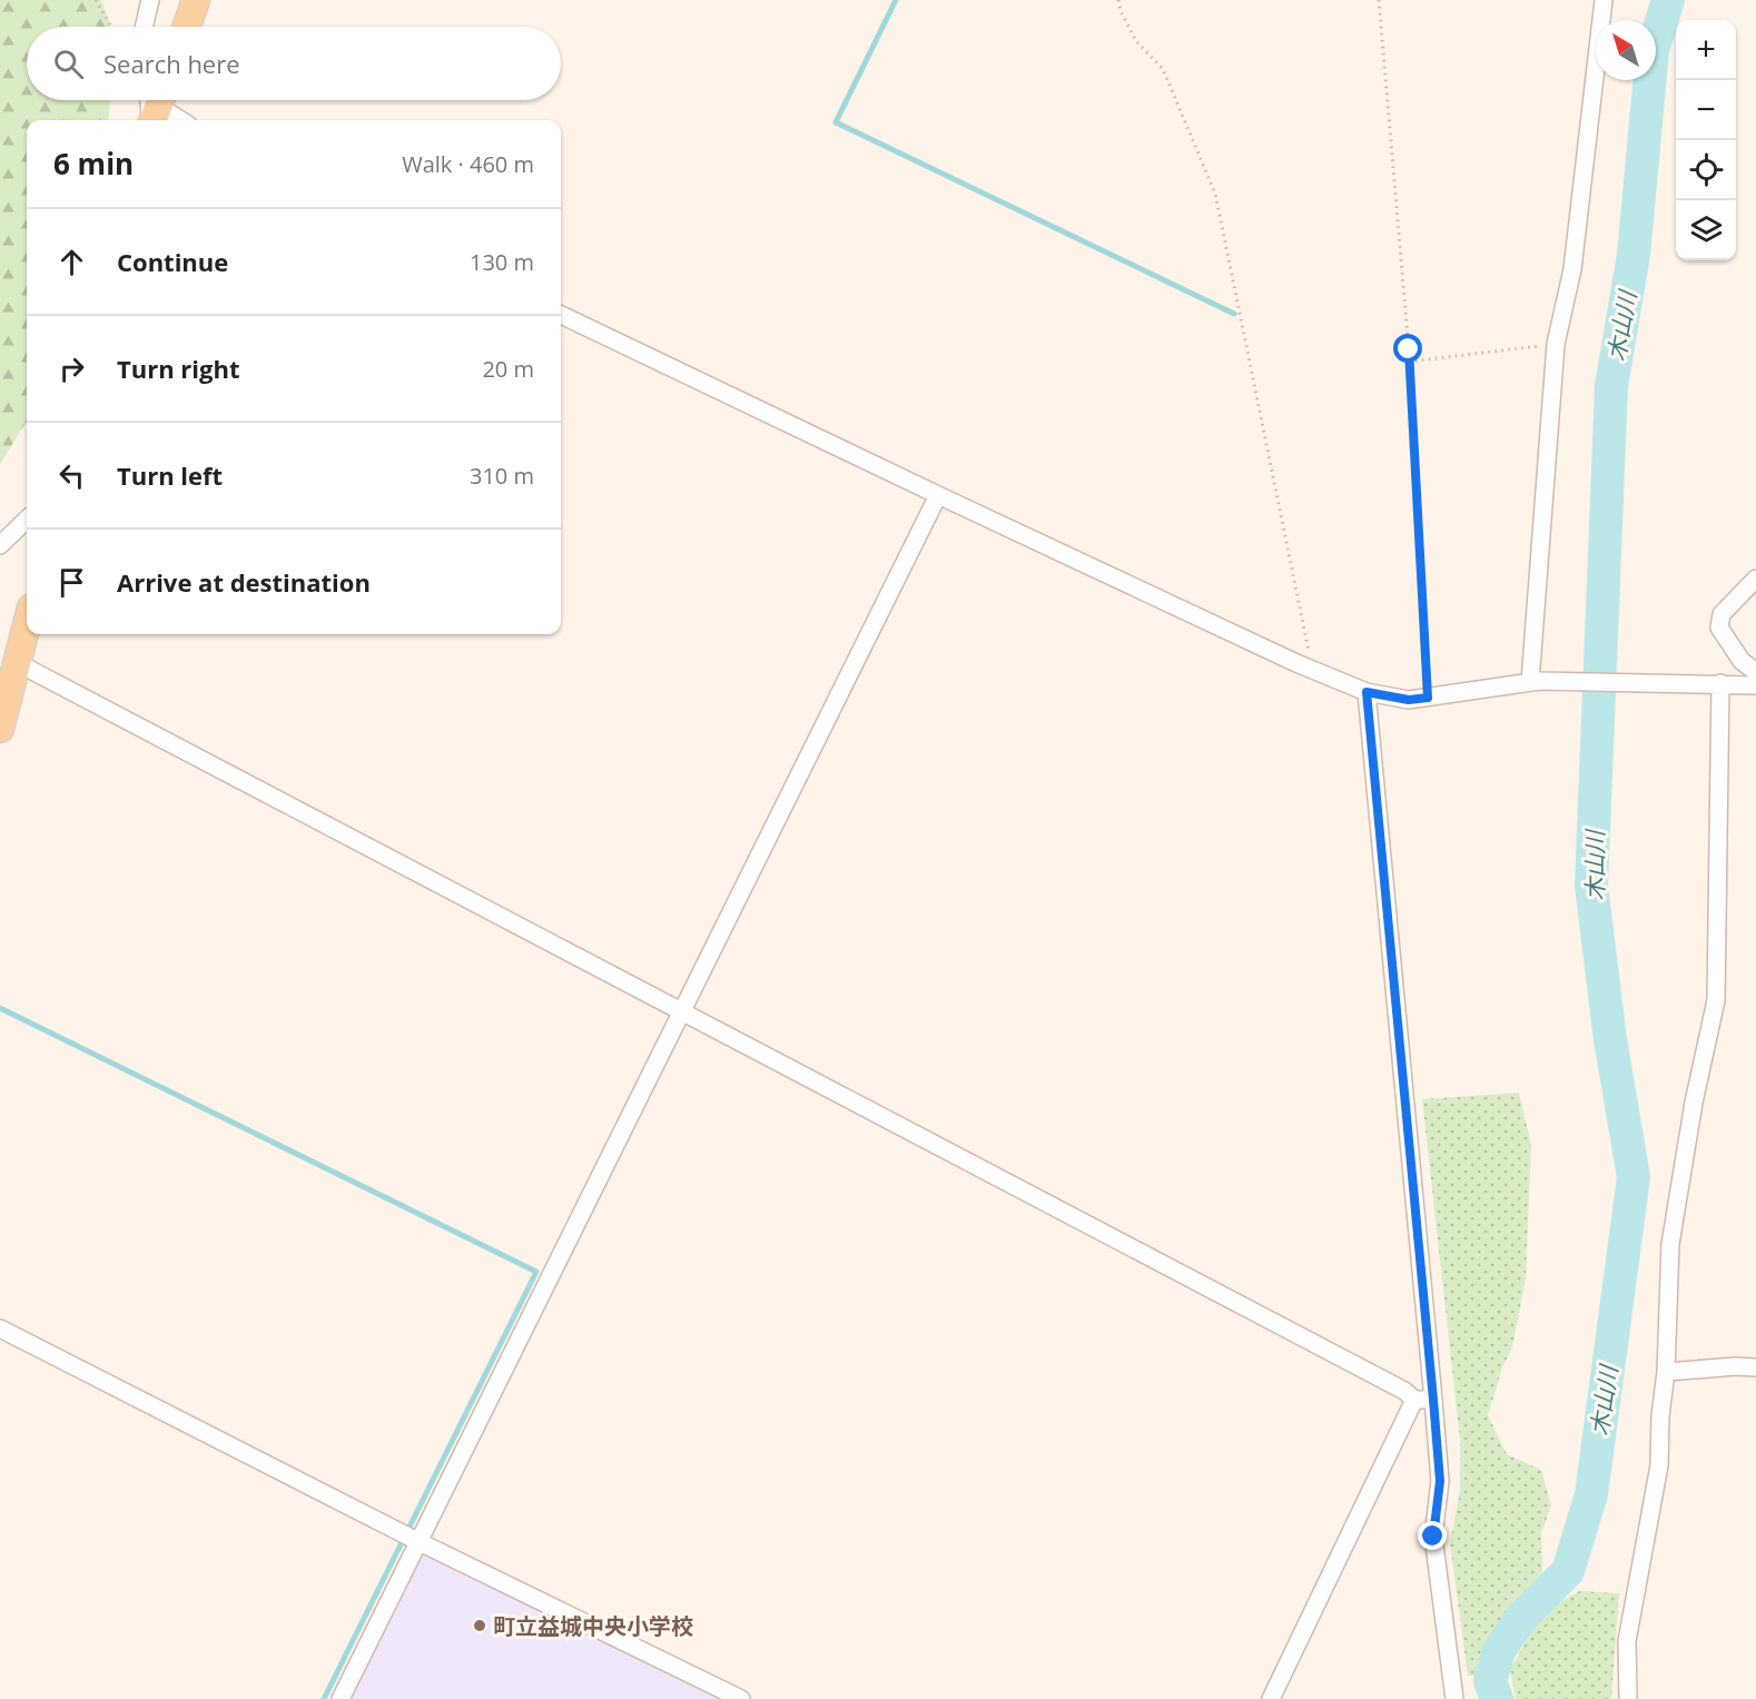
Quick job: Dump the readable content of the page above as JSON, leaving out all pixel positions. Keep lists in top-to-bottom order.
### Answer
{
  "water": ["木山川"],
  "places": ["町立益城中央小学校"],
  "north": "top left",
  "page": {
    "map_buttons": ["+", "−"],
    "search": "Search here",
    "heading": ["6 min", "Walk · 460 m"],
    "list": [
      ["Continue", "130 m"],
      ["Turn right", "20 m"],
      ["Turn left", "310 m"],
      "Arrive at destination"
    ]
  }
}
